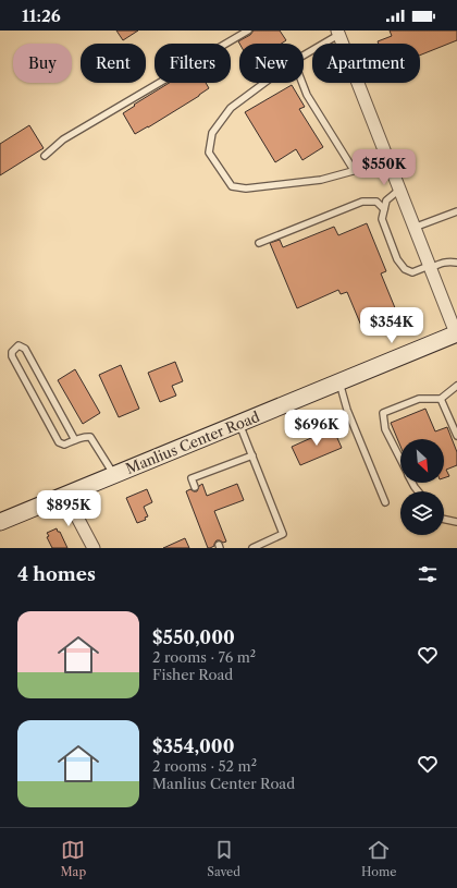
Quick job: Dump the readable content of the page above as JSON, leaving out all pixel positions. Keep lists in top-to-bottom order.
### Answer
{
  "streets": {
    "main road": ["Manlius Center Road"]
  },
  "north": "bottom right",
  "page": {
    "status": "11:26",
    "chip": [
      "Buy",
      "Rent",
      "Filters",
      "New",
      "Apartment"
    ],
    "price": [
      "$550K",
      "$354K",
      "$696K",
      "$895K"
    ],
    "heading": "4 homes",
    "list": [
      {
        "name": "$550,000",
        "note": "2 rooms · 76 m² · Fisher Road"
      },
      {
        "name": "$354,000",
        "note": "2 rooms · 52 m² · Manlius Center Road"
      }
    ],
    "tabs": ["Map", "Saved", "Home"]
  }
}
